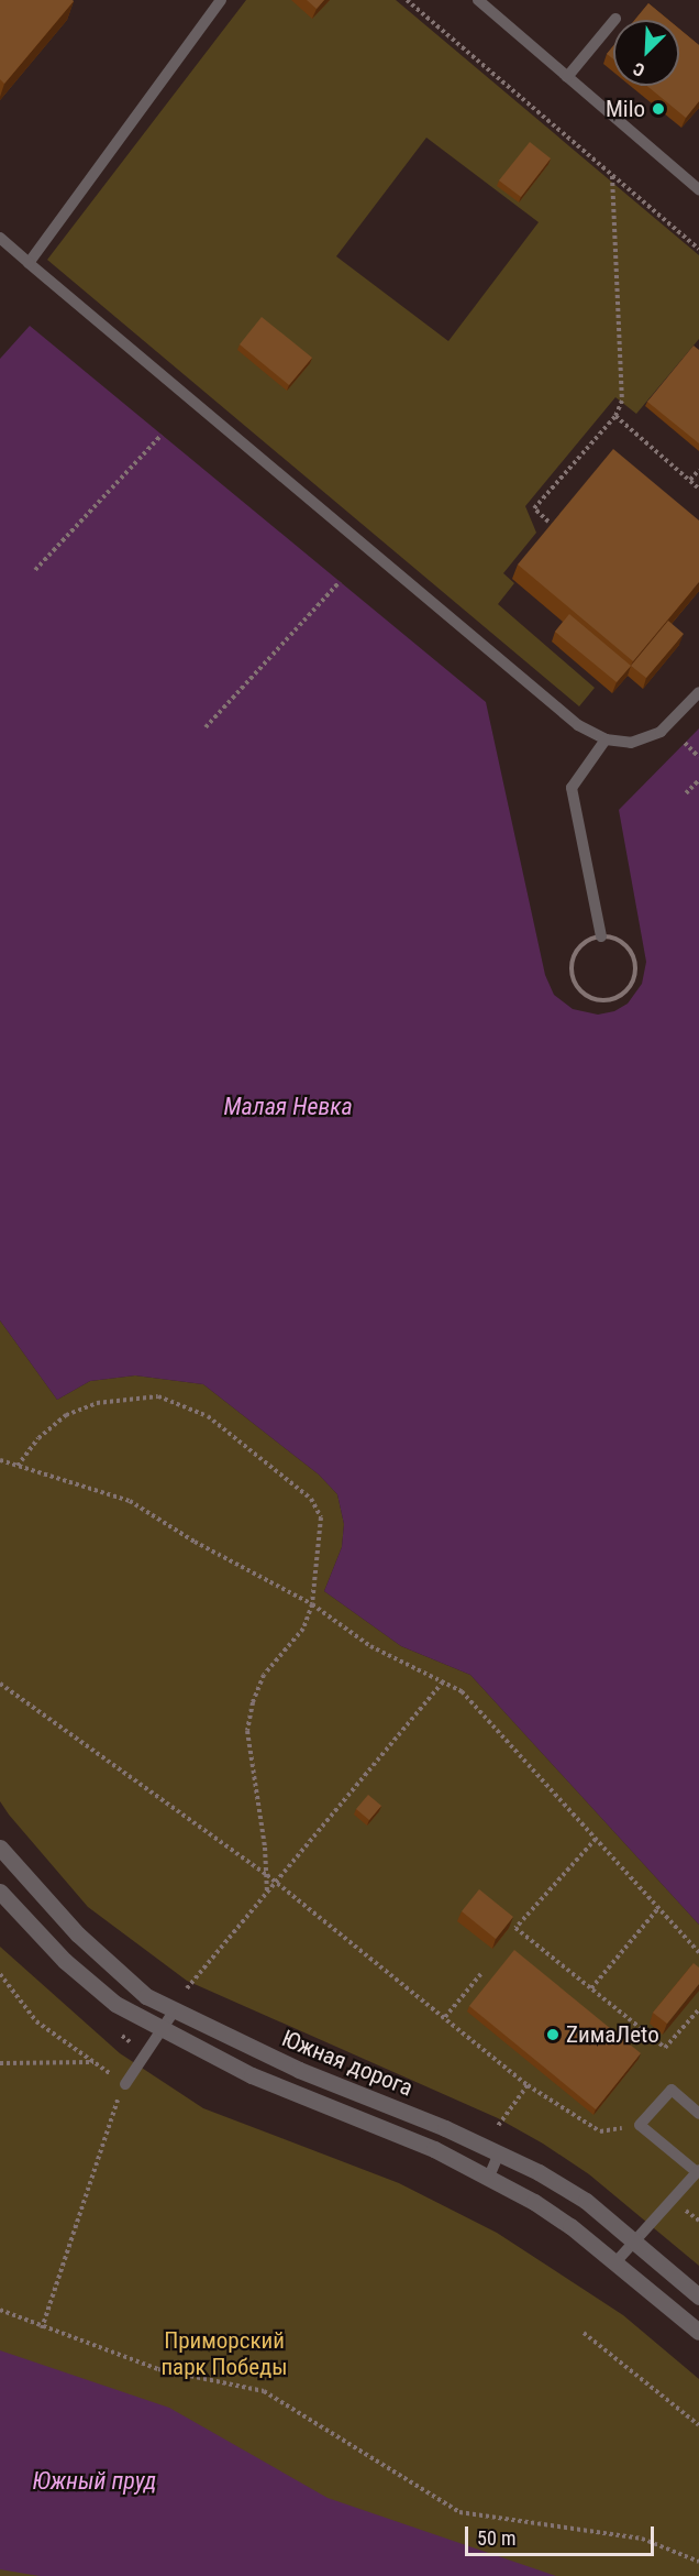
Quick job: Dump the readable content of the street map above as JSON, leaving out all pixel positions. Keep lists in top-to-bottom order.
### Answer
{
  "streets": {
    "street": ["Южная дорога"]
  },
  "water": ["Малая Невка", "Южный пруд"],
  "parks": ["Приморский парк Победы"],
  "places": ["Milo", "ZимаЛеtо"],
  "scale_bar": "50 m",
  "north": "bottom left"
}
